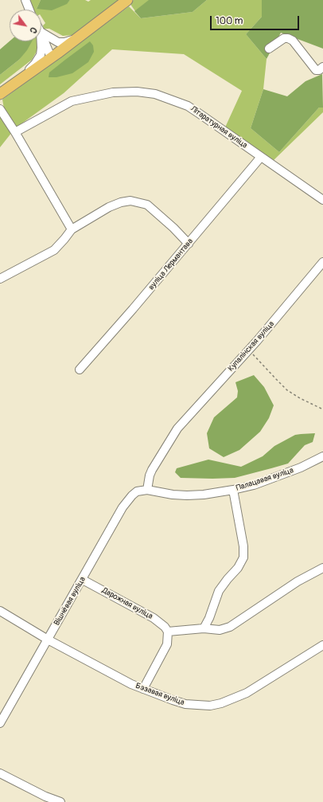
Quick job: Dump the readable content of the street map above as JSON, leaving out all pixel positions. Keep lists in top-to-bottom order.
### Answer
{
  "streets": {
    "street": [
      "Літаратурная вуліца",
      "вуліца Лермантава",
      "Купалінская вуліца",
      "Палацавая вуліца",
      "Вішнёвая вуліца",
      "Дарожная вуліца",
      "Бэзавая вуліца"
    ]
  },
  "crossings": [
    ["Літаратурная вуліца", "вуліца Лермантава"],
    ["Купалінская вуліца", "Палацавая вуліца"],
    ["Купалінская вуліца", "Вішнёвая вуліца"],
    ["Палацавая вуліца", "Вішнёвая вуліца"],
    ["Вішнёвая вуліца", "Дарожная вуліца"],
    ["Вішнёвая вуліца", "Бэзавая вуліца"]
  ],
  "scale_bar": "100 m",
  "north": "bottom right"
}
